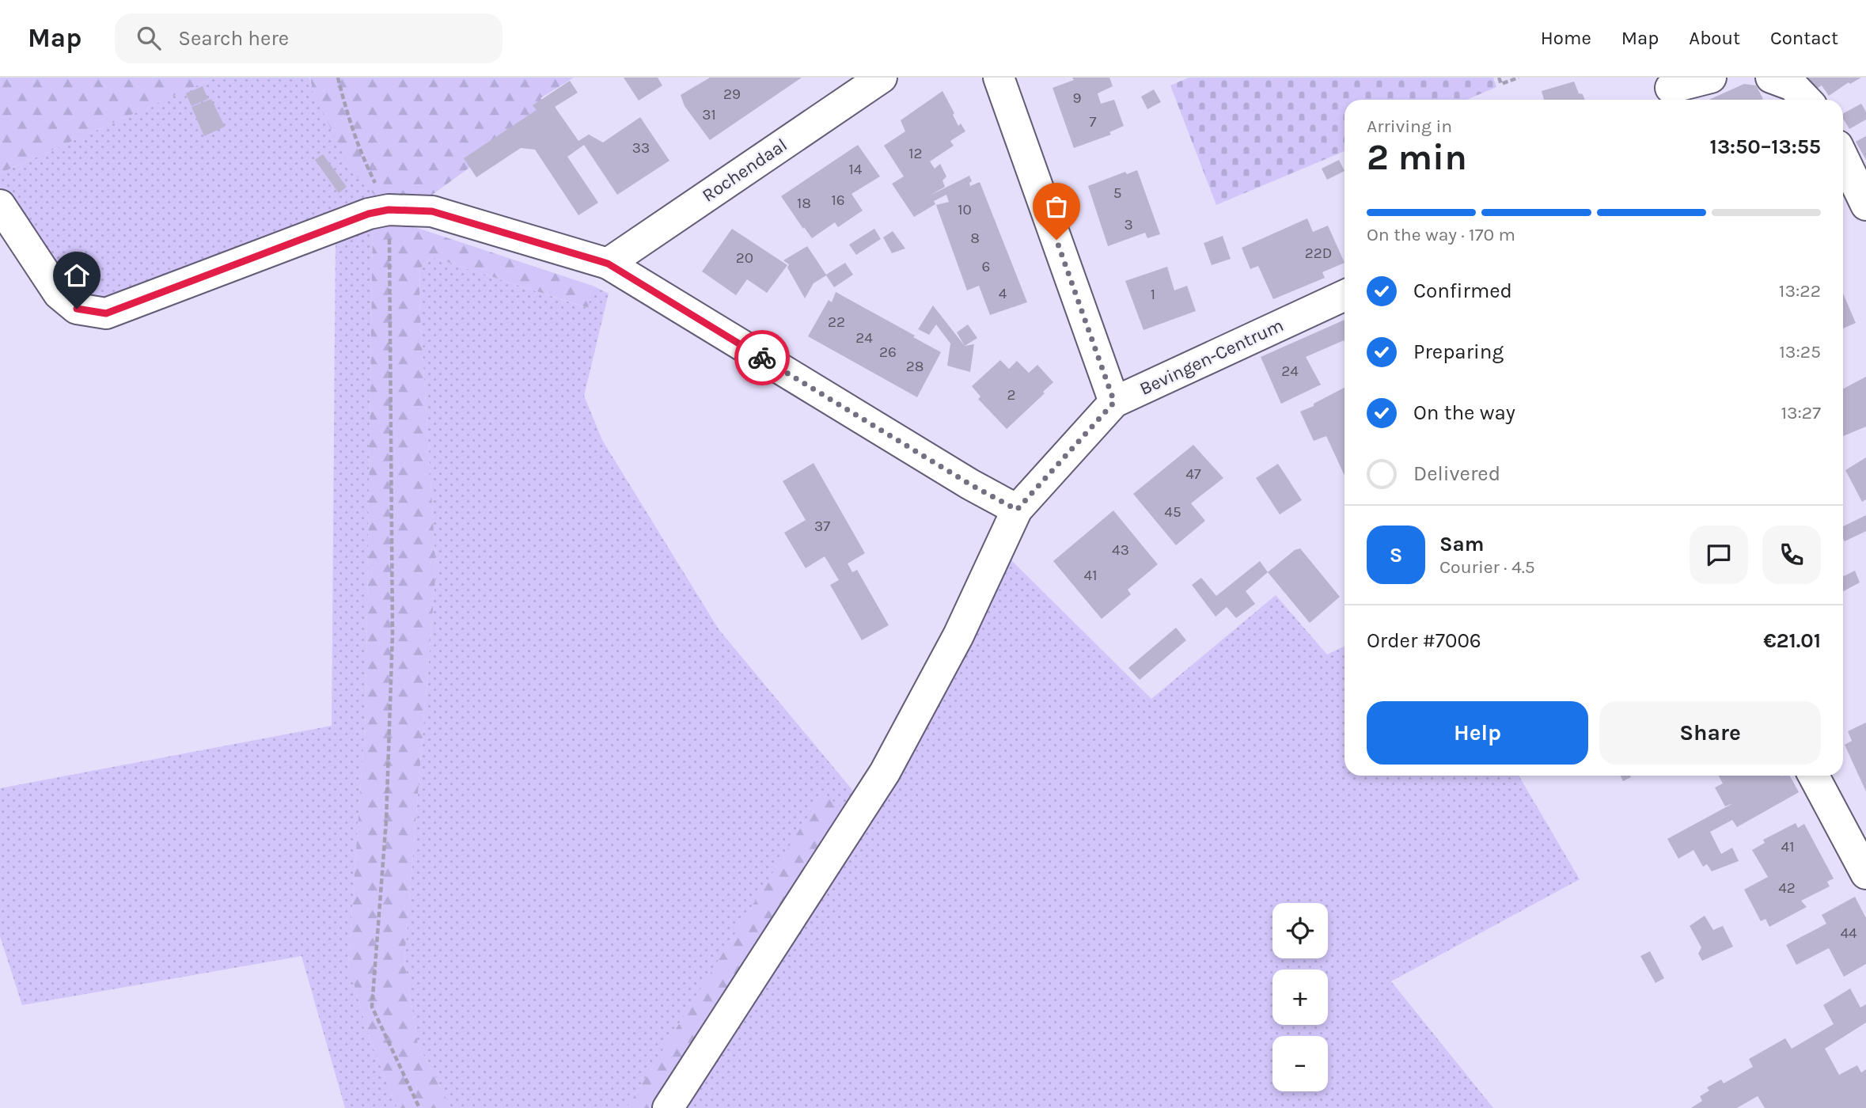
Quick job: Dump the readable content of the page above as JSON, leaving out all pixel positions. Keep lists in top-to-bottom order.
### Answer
{
  "streets": {
    "street": ["Rochendaal", "Bevingen-Centrum"]
  },
  "house_numbers": [
    "29",
    "9",
    "31",
    "7",
    "33",
    "12",
    "14",
    "5",
    "16",
    "18",
    "10",
    "3",
    "8",
    "22D",
    "20",
    "6",
    "4",
    "1",
    "22",
    "24",
    "26",
    "28",
    "24",
    "2",
    "47",
    "45",
    "37",
    "43",
    "41",
    "41",
    "42",
    "44"
  ],
  "page": {
    "header": "Map",
    "search": "Search here",
    "nav": [
      "Home",
      "Map",
      "About",
      "Contact"
    ],
    "heading": ["2 min", "Arriving in", "13:50–13:55"],
    "panel": [
      "Sam",
      "Courier · 4.5",
      "Order #7006",
      "€21.01"
    ],
    "bar": "On the way · 170 m",
    "list": [
      ["Confirmed", "13:22"],
      ["Preparing", "13:25"],
      ["On the way", "13:27"],
      "Delivered"
    ],
    "round": "S",
    "buttons": ["Help", "Share"],
    "map_buttons": ["+", "−"]
  }
}
